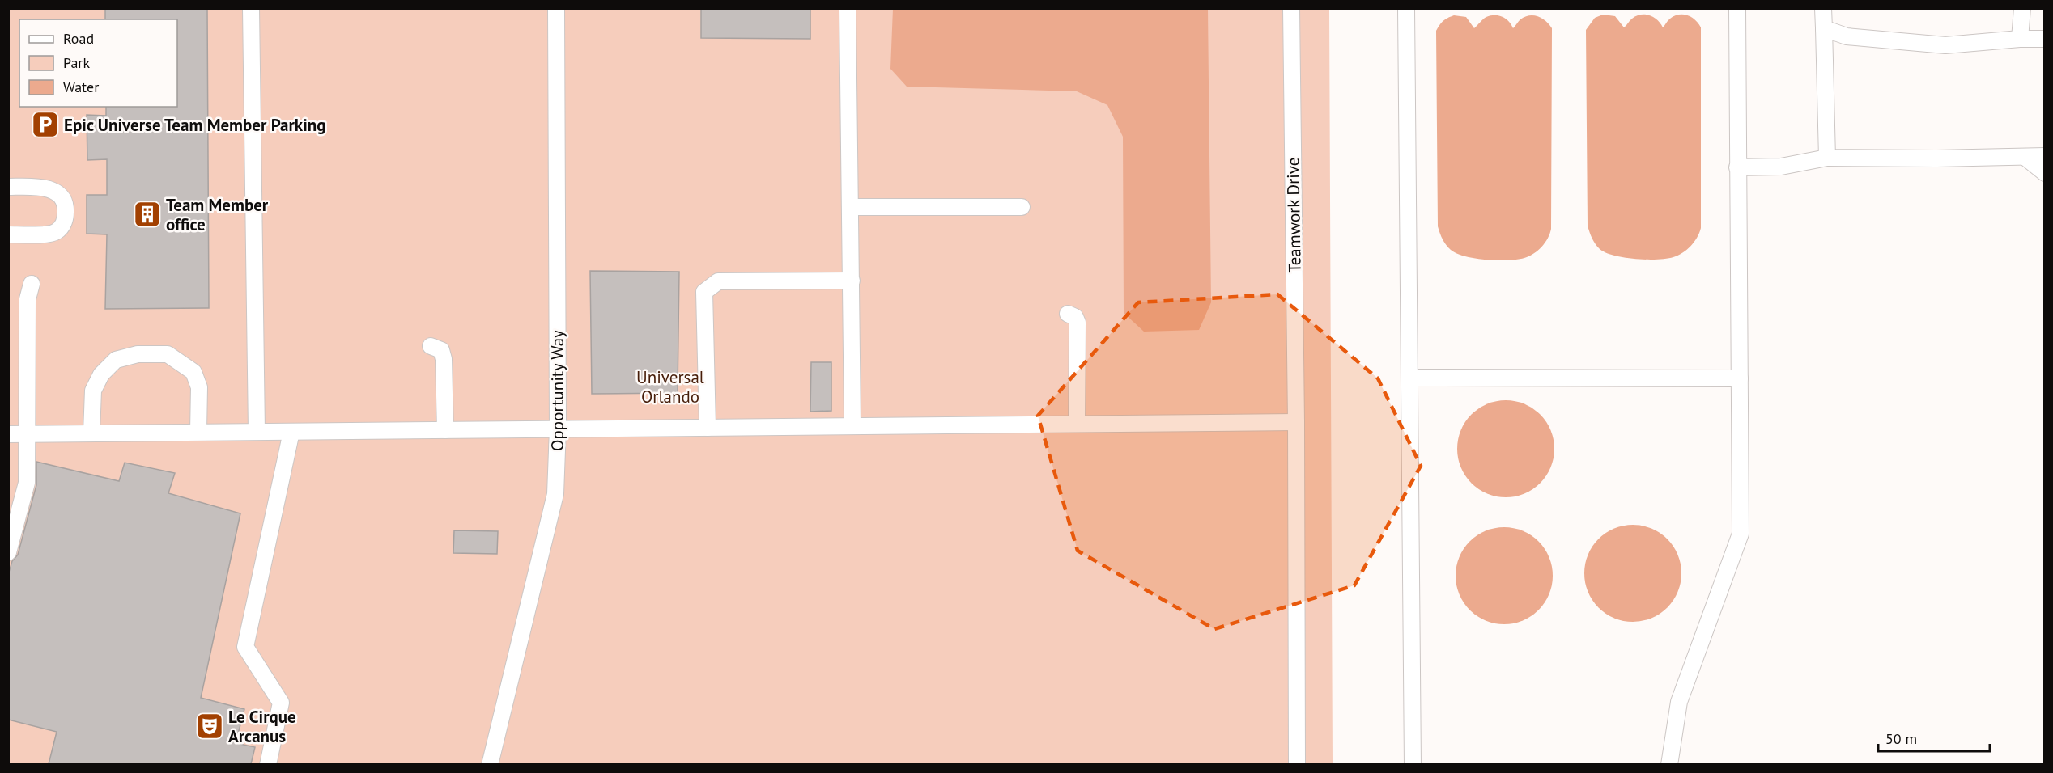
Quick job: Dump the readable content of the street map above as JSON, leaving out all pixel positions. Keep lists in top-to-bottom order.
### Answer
{
  "streets": {
    "street": ["Teamwork Drive", "Opportunity Way"]
  },
  "parks": ["Universal Orlando"],
  "places": {
    "parking": ["Epic Universe Team Member Parking"],
    "building": ["Team Member office"],
    "theatre": ["Le Cirque Arcanus"]
  },
  "legend": ["Road", "Park", "Water"],
  "scale_bar": "50 m"
}
